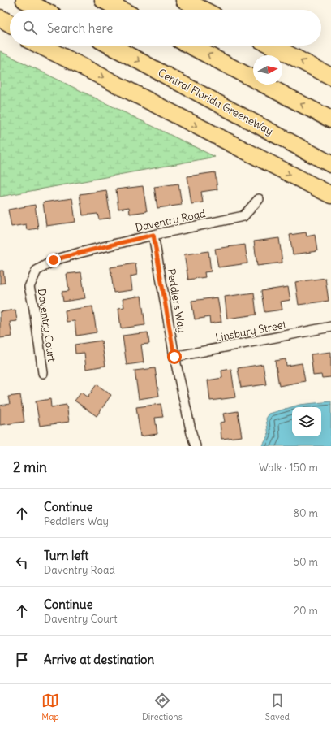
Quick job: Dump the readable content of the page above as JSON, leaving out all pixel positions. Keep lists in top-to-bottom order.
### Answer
{
  "streets": {
    "highway": ["Central Florida GreeneWay"],
    "street": [
      "Daventry Road",
      "Peddlers Way",
      "Daventry Court",
      "Linsbury Street"
    ]
  },
  "crossings": [
    ["Daventry Road", "Peddlers Way"],
    ["Daventry Road", "Daventry Court"],
    ["Peddlers Way", "Linsbury Street"]
  ],
  "north": "right",
  "page": {
    "search": "Search here",
    "heading": ["2 min", "Walk · 150 m"],
    "list": [
      ["Continue", "Peddlers Way", "80 m"],
      ["Turn left", "Daventry Road", "50 m"],
      ["Continue", "Daventry Court", "20 m"],
      "Arrive at destination"
    ],
    "nav": ["Map", "Directions", "Saved"]
  }
}
